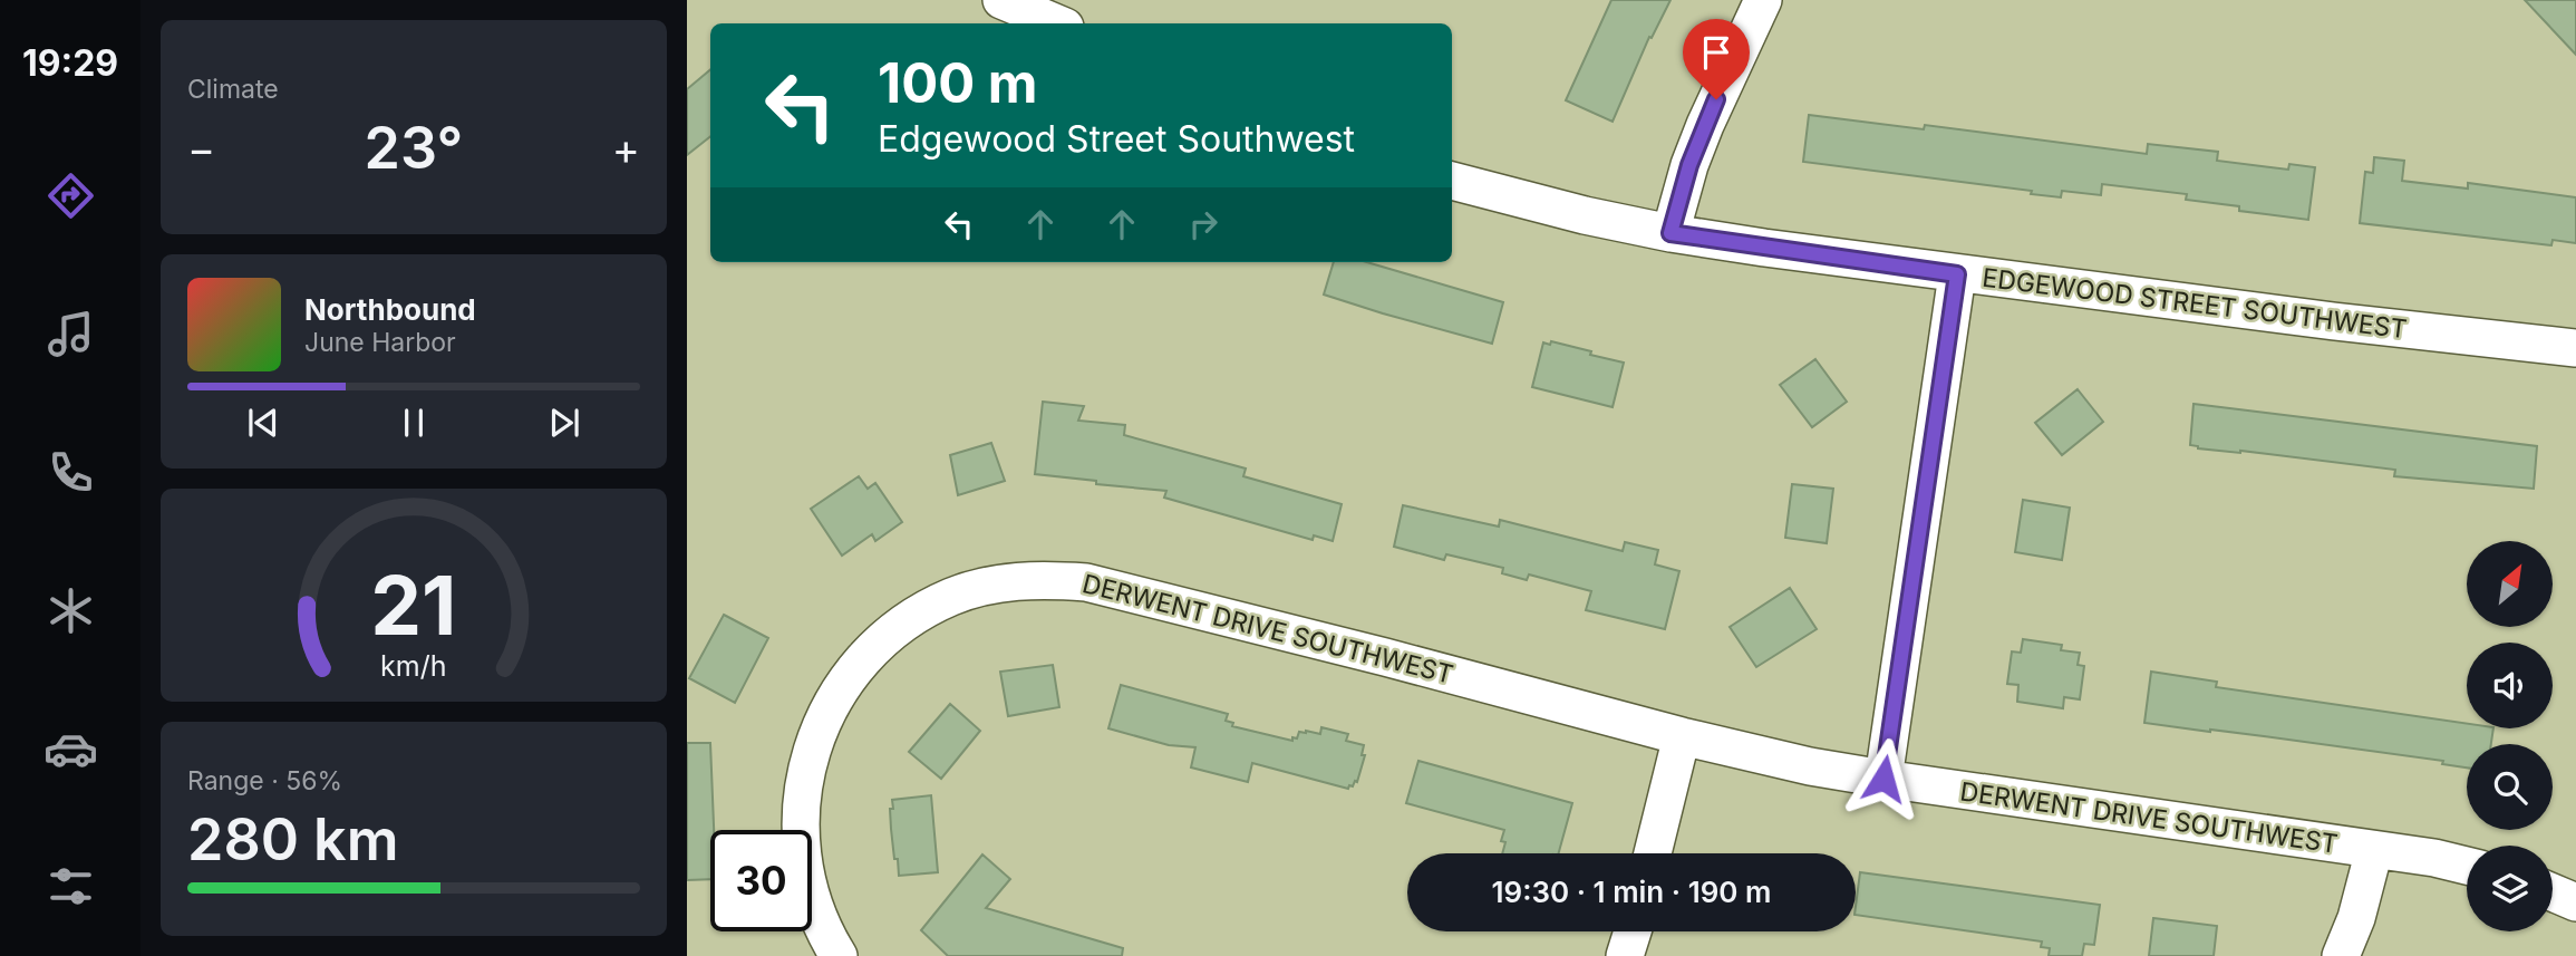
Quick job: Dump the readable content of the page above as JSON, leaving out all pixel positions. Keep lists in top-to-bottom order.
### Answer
{
  "streets": {
    "street": ["EDGEWOOD STREET SOUTHWEST", "DERWENT DRIVE SOUTHWEST"]
  },
  "north": "top right",
  "page": {
    "tabs": "19:29",
    "tile": [
      "Climate",
      ["Range · 56%", "280 km"]
    ],
    "turn": ["100 m", "Edgewood Street Southwest"],
    "heat": ["−", "23°", "+"],
    "song": ["Northbound", "June Harbor"],
    "limit": "30",
    "trip": "19:30 · 1 min · 190 m",
    "gauge": ["21", "km/h"]
  }
}
